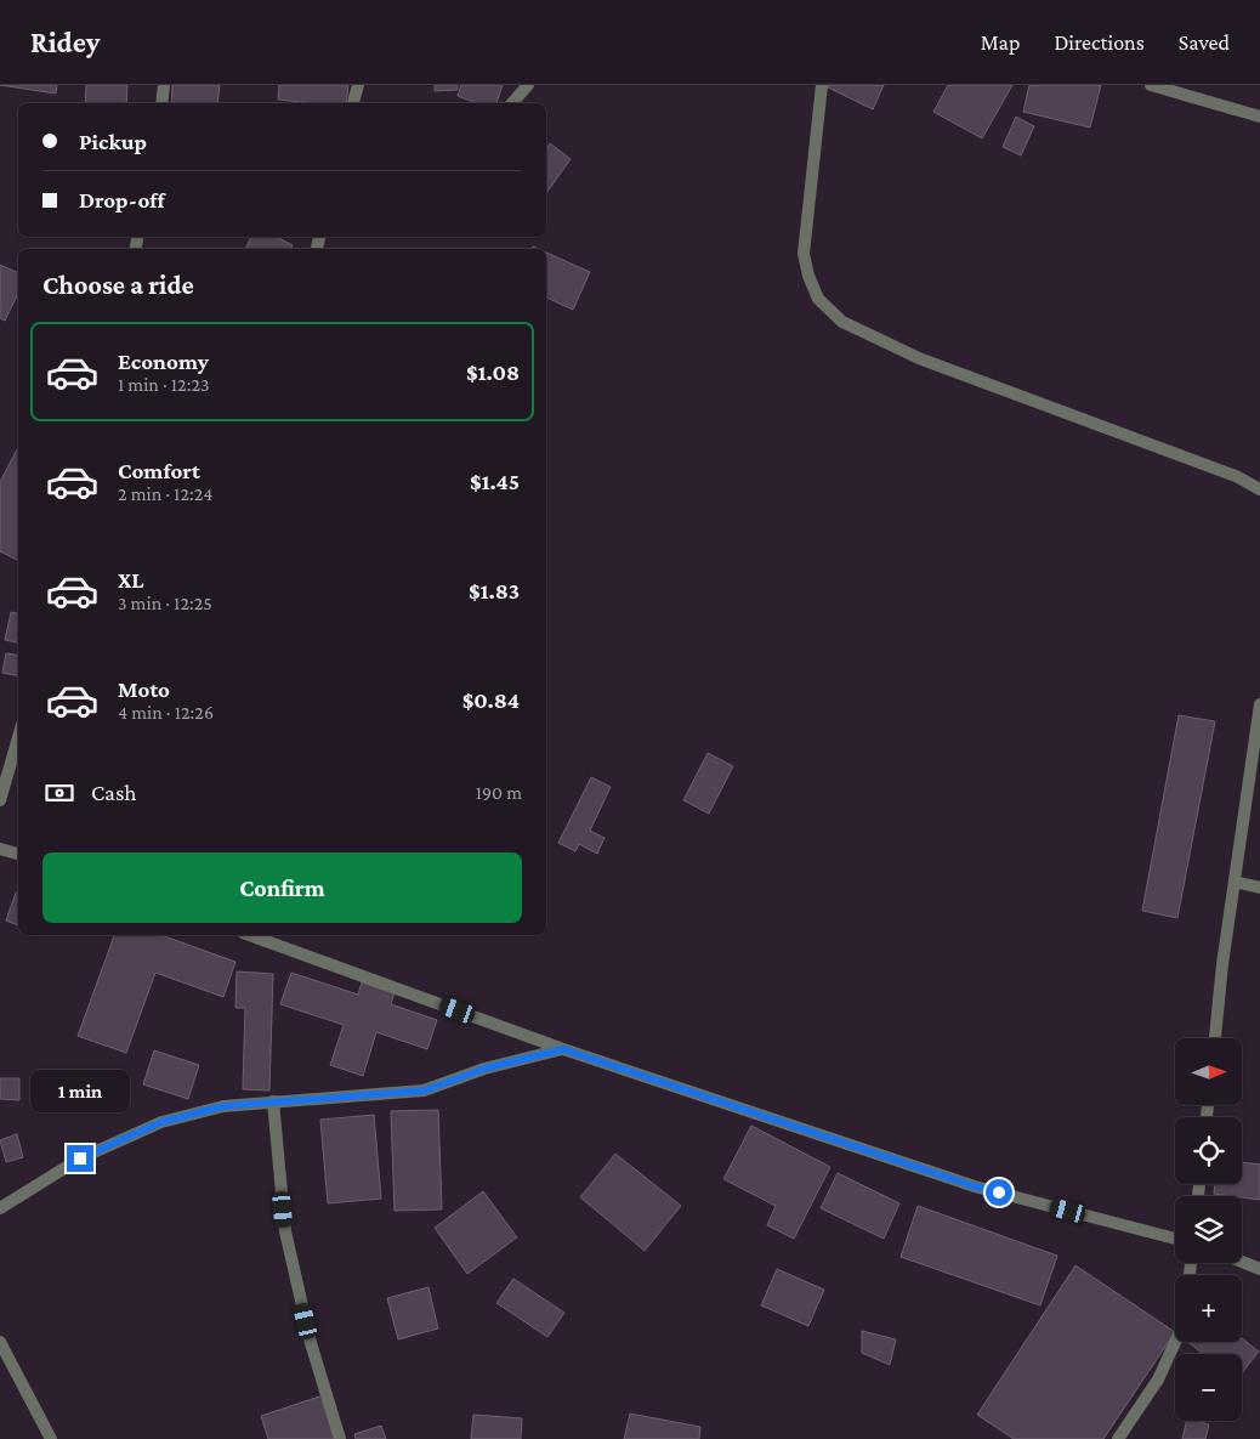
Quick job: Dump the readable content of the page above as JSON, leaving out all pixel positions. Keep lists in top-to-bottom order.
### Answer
{
  "north": "right",
  "page": {
    "header": "Ridey",
    "nav": ["Map", "Directions", "Saved"],
    "banner": ["Pickup", "Drop-off"],
    "heading": "Choose a ride",
    "list": [
      {
        "name": "Economy",
        "note": "1 min · 12:23",
        "value": "$1.08"
      },
      {
        "name": "Comfort",
        "note": "2 min · 12:24",
        "value": "$1.45"
      },
      {
        "name": "XL",
        "note": "3 min · 12:25",
        "value": "$1.83"
      },
      {
        "name": "Moto",
        "note": "4 min · 12:26",
        "value": "$0.84"
      }
    ],
    "pay": ["Cash", "190 m"],
    "buttons": "Confirm",
    "map_buttons": ["+", "−"],
    "bubble": "1 min"
  }
}
